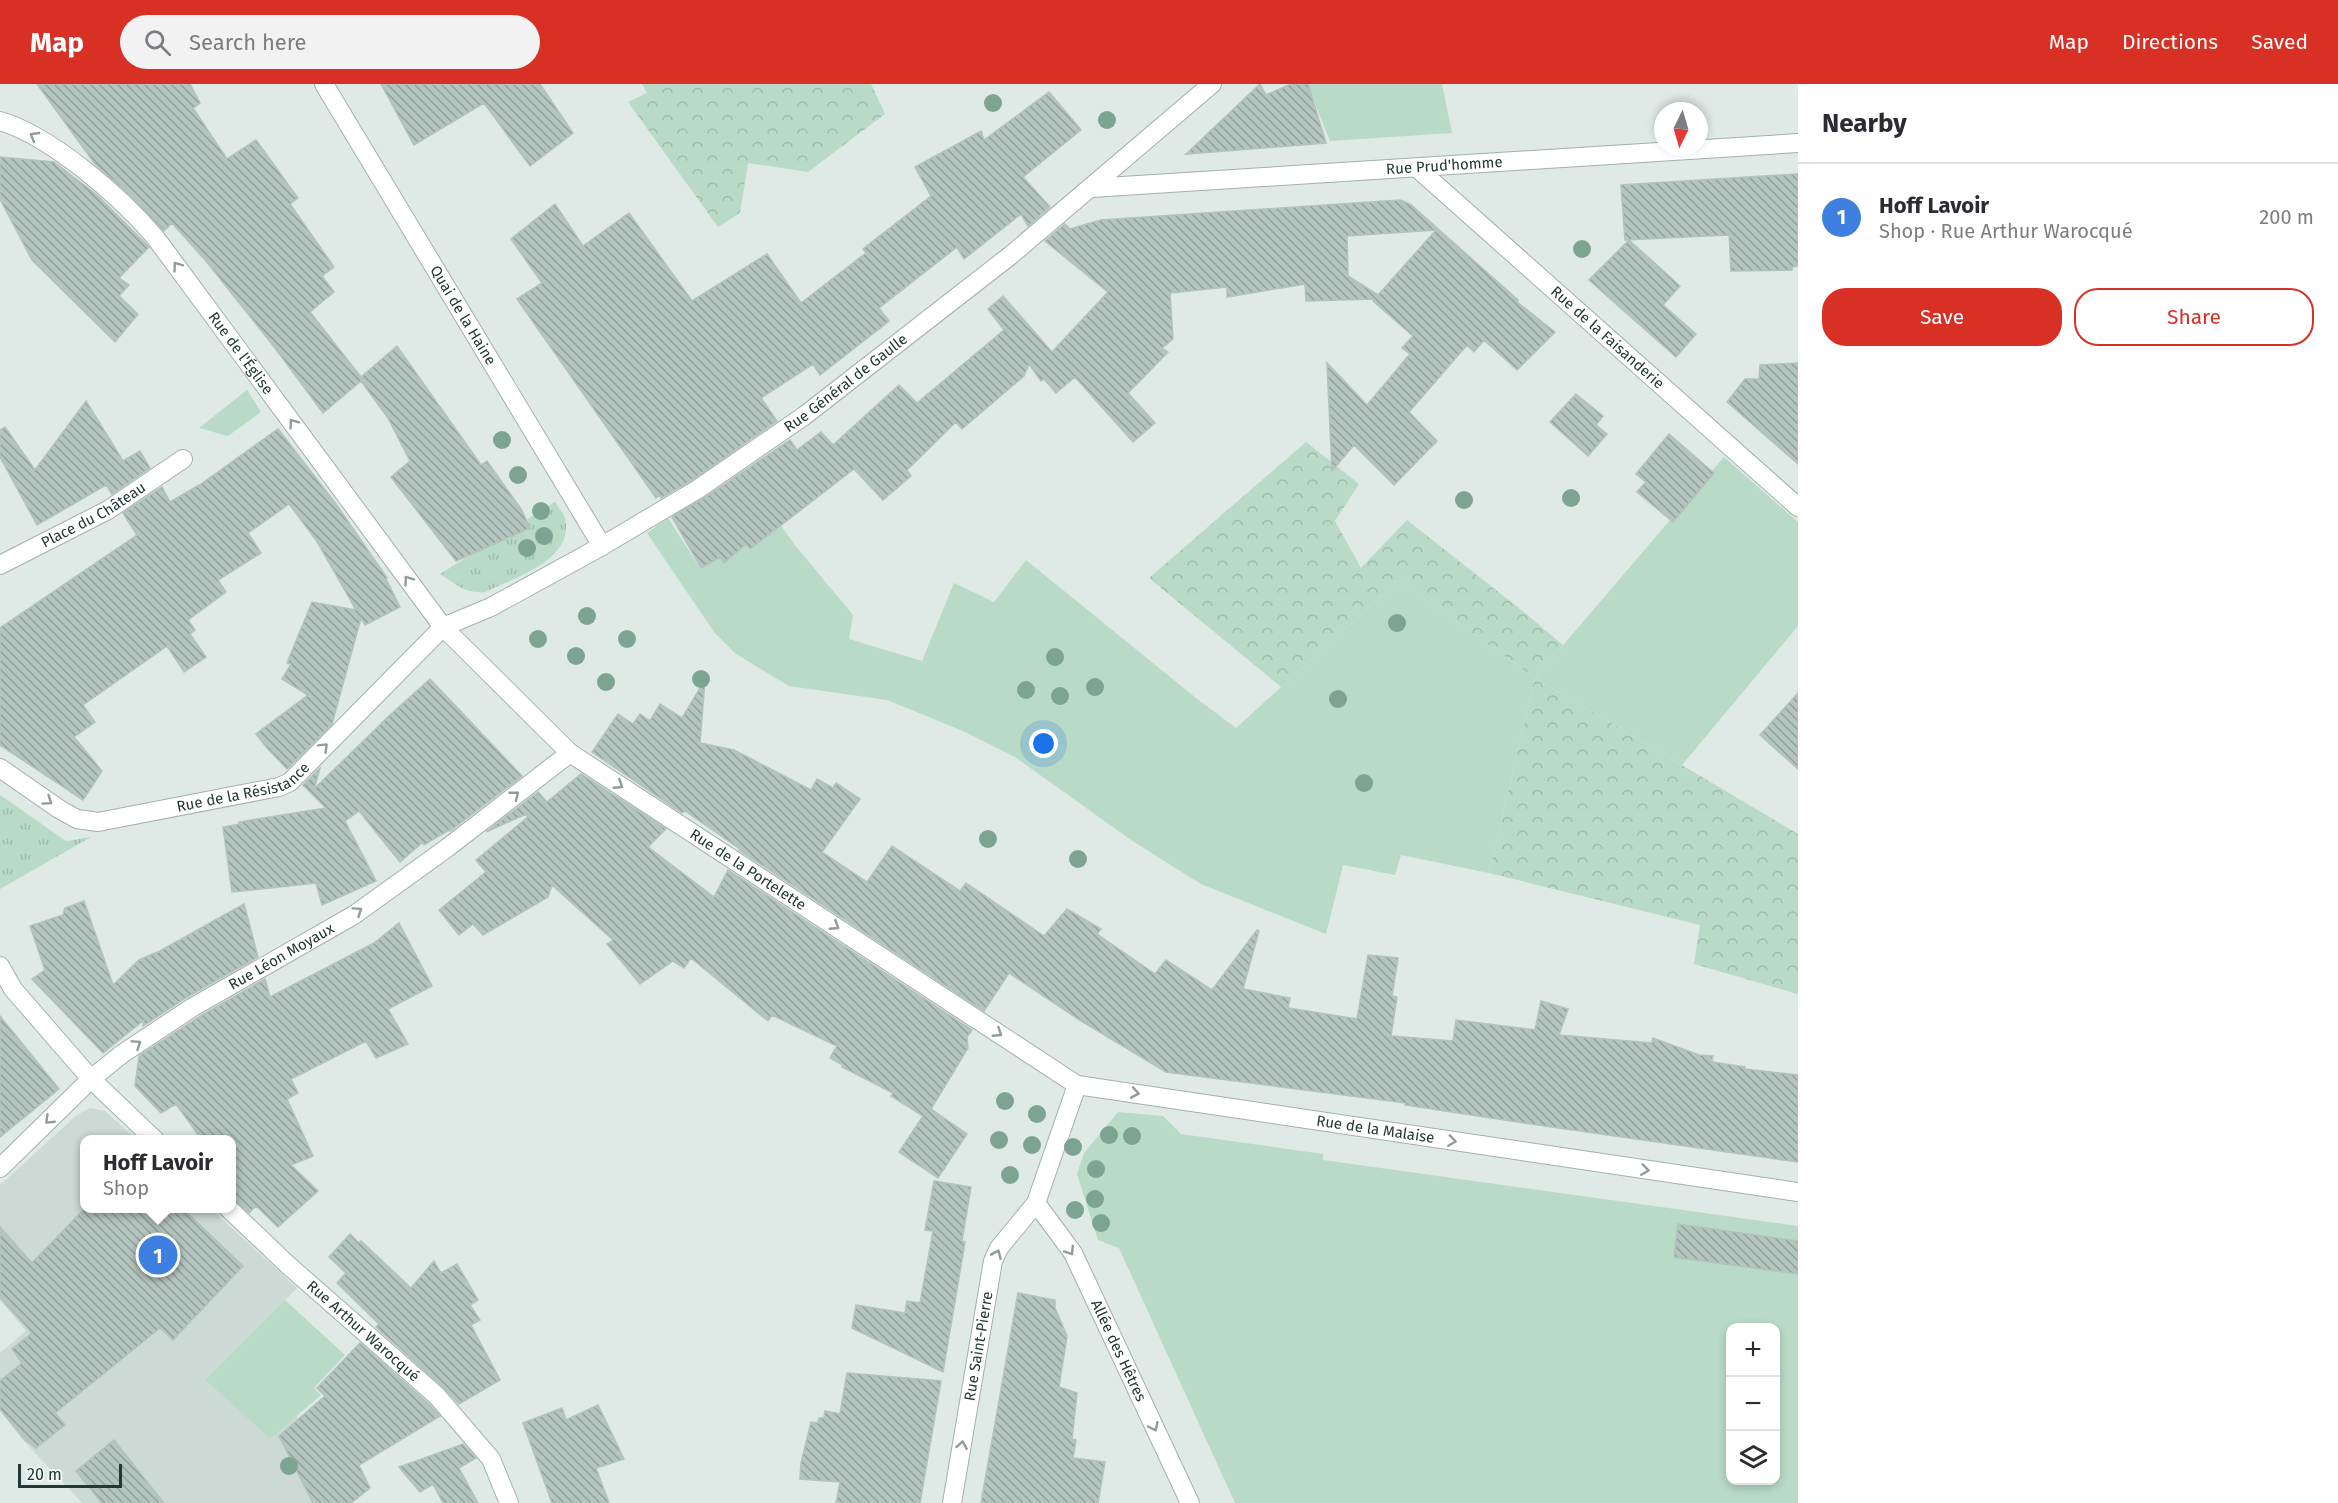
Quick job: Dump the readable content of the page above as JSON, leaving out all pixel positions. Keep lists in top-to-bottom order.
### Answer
{
  "streets": {
    "street": [
      "Rue Prud'homme",
      "Quai de la Haine",
      "Rue de la Faisanderie",
      "Rue de l'Église",
      "Rue Général de Gaulle",
      "Place du Château",
      "Rue de la Résistance",
      "Rue de la Portelette",
      "Rue Léon Moyaux",
      "Rue de la Malaise",
      "Rue Arthur Warocqué",
      "Rue Saint-Pierre",
      "Allée des Hêtres"
    ]
  },
  "crossings": [
    ["Rue Prud'homme", "Rue de la Faisanderie"],
    ["Rue Prud'homme", "Rue Général de Gaulle"],
    ["Quai de la Haine", "Rue Général de Gaulle"],
    ["Rue de l'Église", "Rue Général de Gaulle"],
    ["Rue de l'Église", "Rue de la Résistance"],
    ["Rue de l'Église", "Rue de la Portelette"],
    ["Rue Général de Gaulle", "Rue de la Résistance"],
    ["Rue Général de Gaulle", "Rue de la Portelette"],
    ["Rue de la Résistance", "Rue de la Portelette"],
    ["Rue de la Portelette", "Rue Léon Moyaux"],
    ["Rue de la Portelette", "Rue de la Malaise"],
    ["Rue Saint-Pierre", "Allée des Hêtres"]
  ],
  "one_way": [
    "Rue de l'Église",
    "Rue de la Résistance",
    "Rue de la Portelette",
    "Rue de la Malaise",
    "Rue Saint-Pierre",
    "Allée des Hêtres"
  ],
  "scale_bar": "20 m",
  "north": "bottom",
  "page": {
    "header": "Map",
    "search": "Search here",
    "nav": ["Map", "Directions", "Saved"],
    "heading": "Nearby",
    "list": [
      {
        "mark": "1",
        "name": "Hoff Lavoir",
        "note": "Shop · Rue Arthur Warocqué",
        "value": "200 m"
      }
    ],
    "buttons": ["Save", "Share"],
    "popup": ["Hoff Lavoir", "Shop"],
    "pins": "1",
    "map_buttons": ["+", "−"],
    "scale": "20 m"
  }
}
